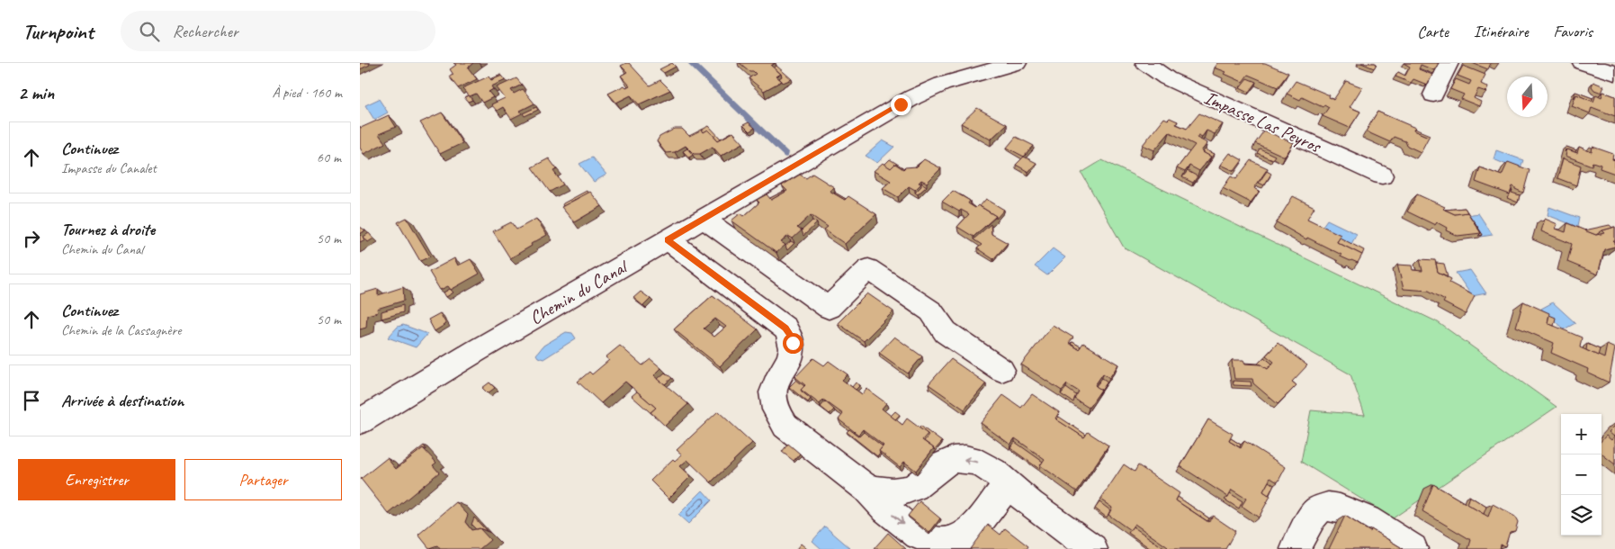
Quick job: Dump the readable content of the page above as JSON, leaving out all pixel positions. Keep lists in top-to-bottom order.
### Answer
{
  "streets": {
    "street": ["Impasse Las Peyros", "Chemin du Canal"]
  },
  "north": "bottom",
  "page": {
    "header": "Turnpoint",
    "search": "Rechercher",
    "nav": ["Carte", "Itinéraire", "Favoris"],
    "heading": ["2 min", "À pied · 160 m"],
    "list": [
      ["Continuez", "Impasse du Canalet", "60 m"],
      ["Tournez à droite", "Chemin du Canal", "50 m"],
      ["Continuez", "Chemin de la Cassagnère", "50 m"],
      "Arrivée à destination"
    ],
    "map_buttons": ["+", "−"],
    "buttons": ["Enregistrer", "Partager"]
  }
}
